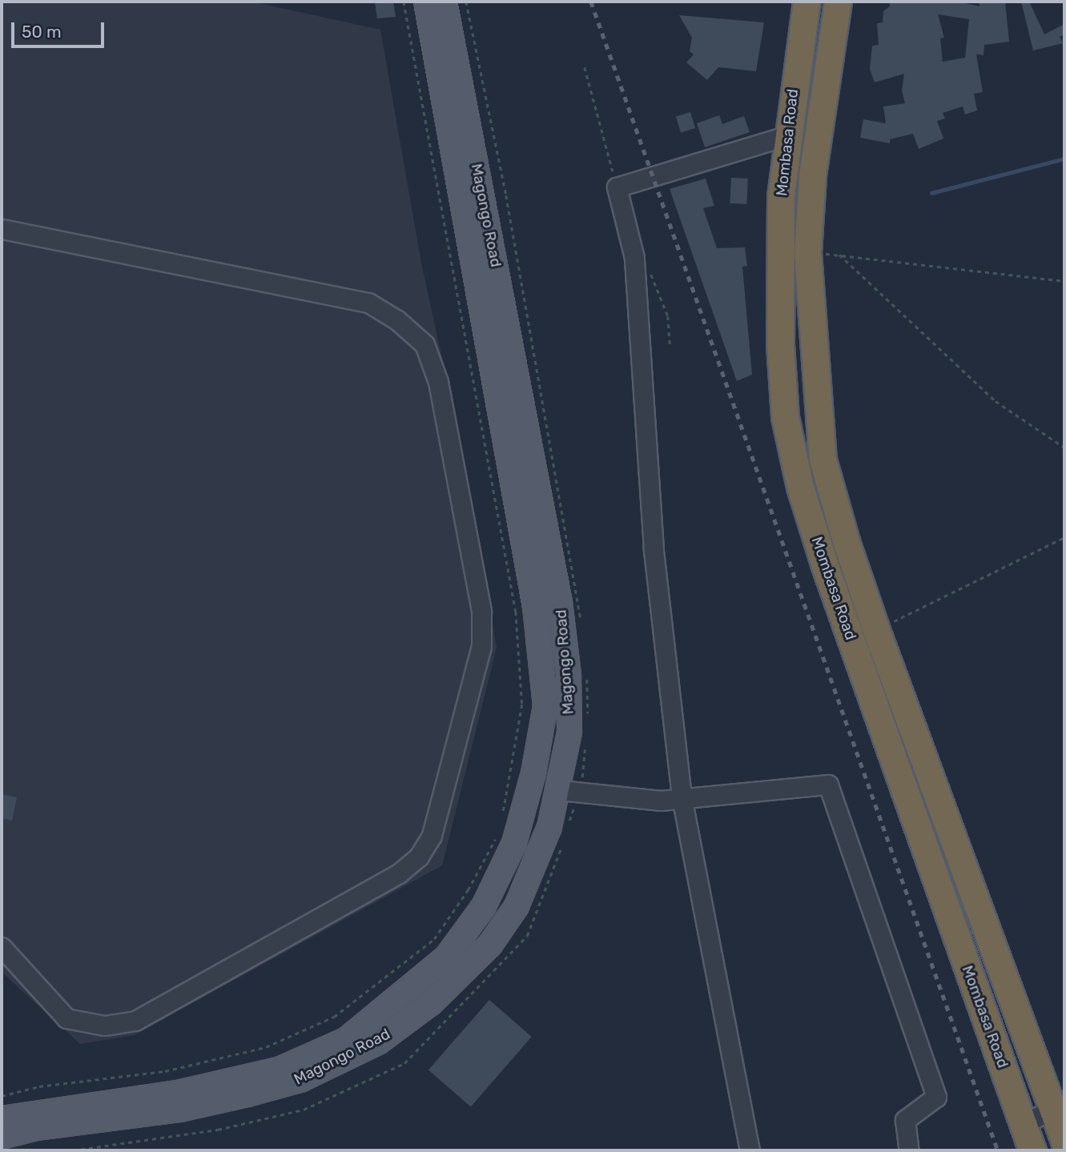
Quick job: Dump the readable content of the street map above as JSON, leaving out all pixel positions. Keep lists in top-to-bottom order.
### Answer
{
  "streets": {
    "highway": ["Mombasa Road"],
    "main road": ["Magongo Road"]
  },
  "scale_bar": "50 m"
}
